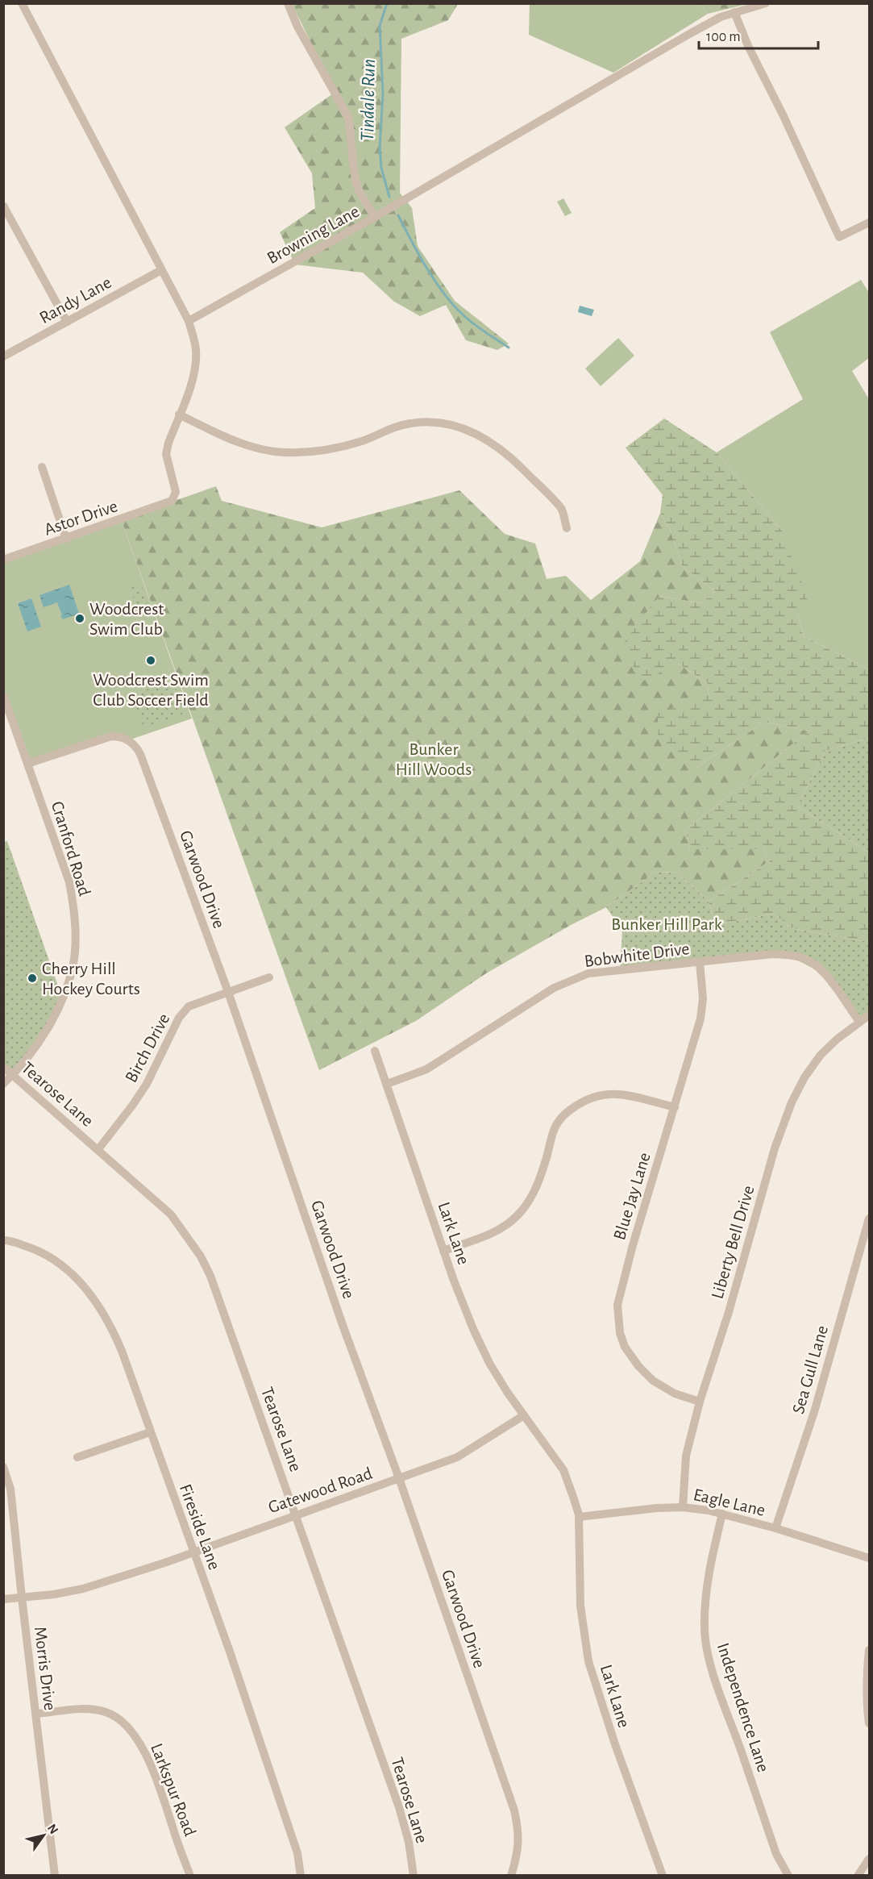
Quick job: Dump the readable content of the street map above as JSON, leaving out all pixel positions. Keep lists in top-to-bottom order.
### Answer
{
  "streets": {
    "street": [
      "Browning Lane",
      "Randy Lane",
      "Astor Drive",
      "Cranford Road",
      "Garwood Drive",
      "Bobwhite Drive",
      "Birch Drive",
      "Tearose Lane",
      "Blue Jay Lane",
      "Lark Lane",
      "Liberty Bell Drive",
      "Sea Gull Lane",
      "Gatewood Road",
      "Eagle Lane",
      "Fireside Lane",
      "Morris Drive",
      "Independence Lane",
      "Larkspur Road"
    ]
  },
  "crossings": [
    ["Cranford Road", "Garwood Drive"],
    ["Cranford Road", "Tearose Lane"],
    ["Garwood Drive", "Birch Drive"],
    ["Garwood Drive", "Gatewood Road"],
    ["Bobwhite Drive", "Blue Jay Lane"],
    ["Bobwhite Drive", "Lark Lane"],
    ["Bobwhite Drive", "Liberty Bell Drive"],
    ["Birch Drive", "Tearose Lane"],
    ["Tearose Lane", "Gatewood Road"],
    ["Blue Jay Lane", "Liberty Bell Drive"],
    ["Lark Lane", "Gatewood Road"],
    ["Lark Lane", "Eagle Lane"],
    ["Liberty Bell Drive", "Eagle Lane"],
    ["Sea Gull Lane", "Eagle Lane"],
    ["Gatewood Road", "Fireside Lane"],
    ["Gatewood Road", "Morris Drive"],
    ["Eagle Lane", "Independence Lane"],
    ["Morris Drive", "Larkspur Road"]
  ],
  "water": ["Tindale Run"],
  "parks": ["Bunker Hill Woods", "Bunker Hill Park"],
  "places": ["Woodcrest Swim Club", "Woodcrest Swim Club Soccer Field", "Cherry Hill Hockey Courts"],
  "scale_bar": "100 m",
  "north": "top right"
}
